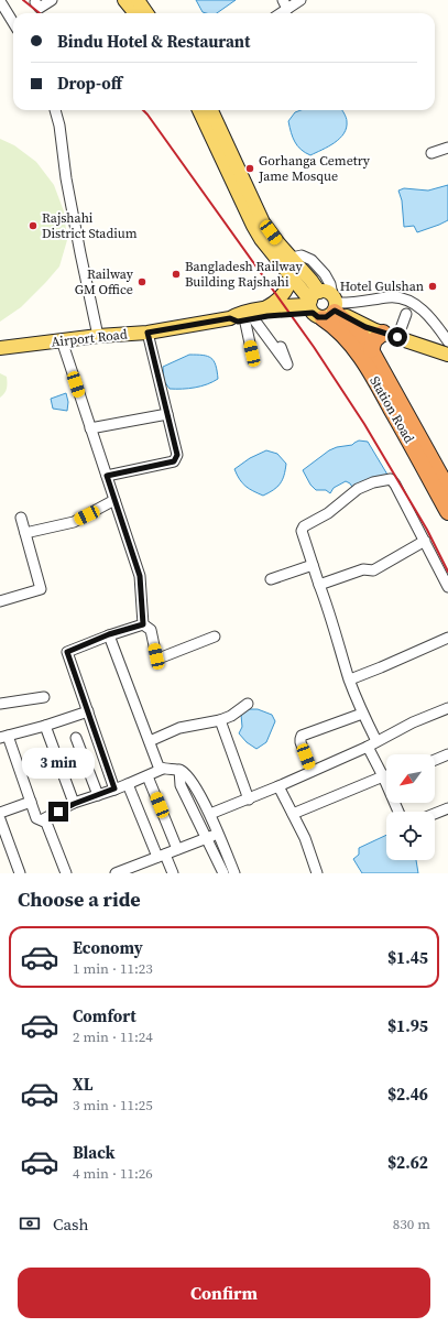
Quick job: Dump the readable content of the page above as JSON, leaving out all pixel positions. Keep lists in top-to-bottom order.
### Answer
{
  "streets": {
    "highway": ["Station Road"],
    "main road": ["Airport Road"]
  },
  "crossings": [
    ["Airport Road", "Station Road"]
  ],
  "places": [
    "Gorhanga Cemetry Jame Mosque",
    "Rajshahi District Stadium",
    "Bangladesh Railway Building Rajshahi",
    "Railway GM Office",
    "Hotel Gulshan"
  ],
  "north": "bottom left",
  "page": {
    "banner": ["Bindu Hotel & Restaurant", "Drop-off"],
    "bubble": "3 min",
    "heading": "Choose a ride",
    "list": [
      {
        "name": "Economy",
        "note": "1 min · 11:23",
        "value": "$1.45"
      },
      {
        "name": "Comfort",
        "note": "2 min · 11:24",
        "value": "$1.95"
      },
      {
        "name": "XL",
        "note": "3 min · 11:25",
        "value": "$2.46"
      },
      {
        "name": "Black",
        "note": "4 min · 11:26",
        "value": "$2.62"
      }
    ],
    "pay": ["Cash", "830 m"],
    "buttons": "Confirm"
  }
}
